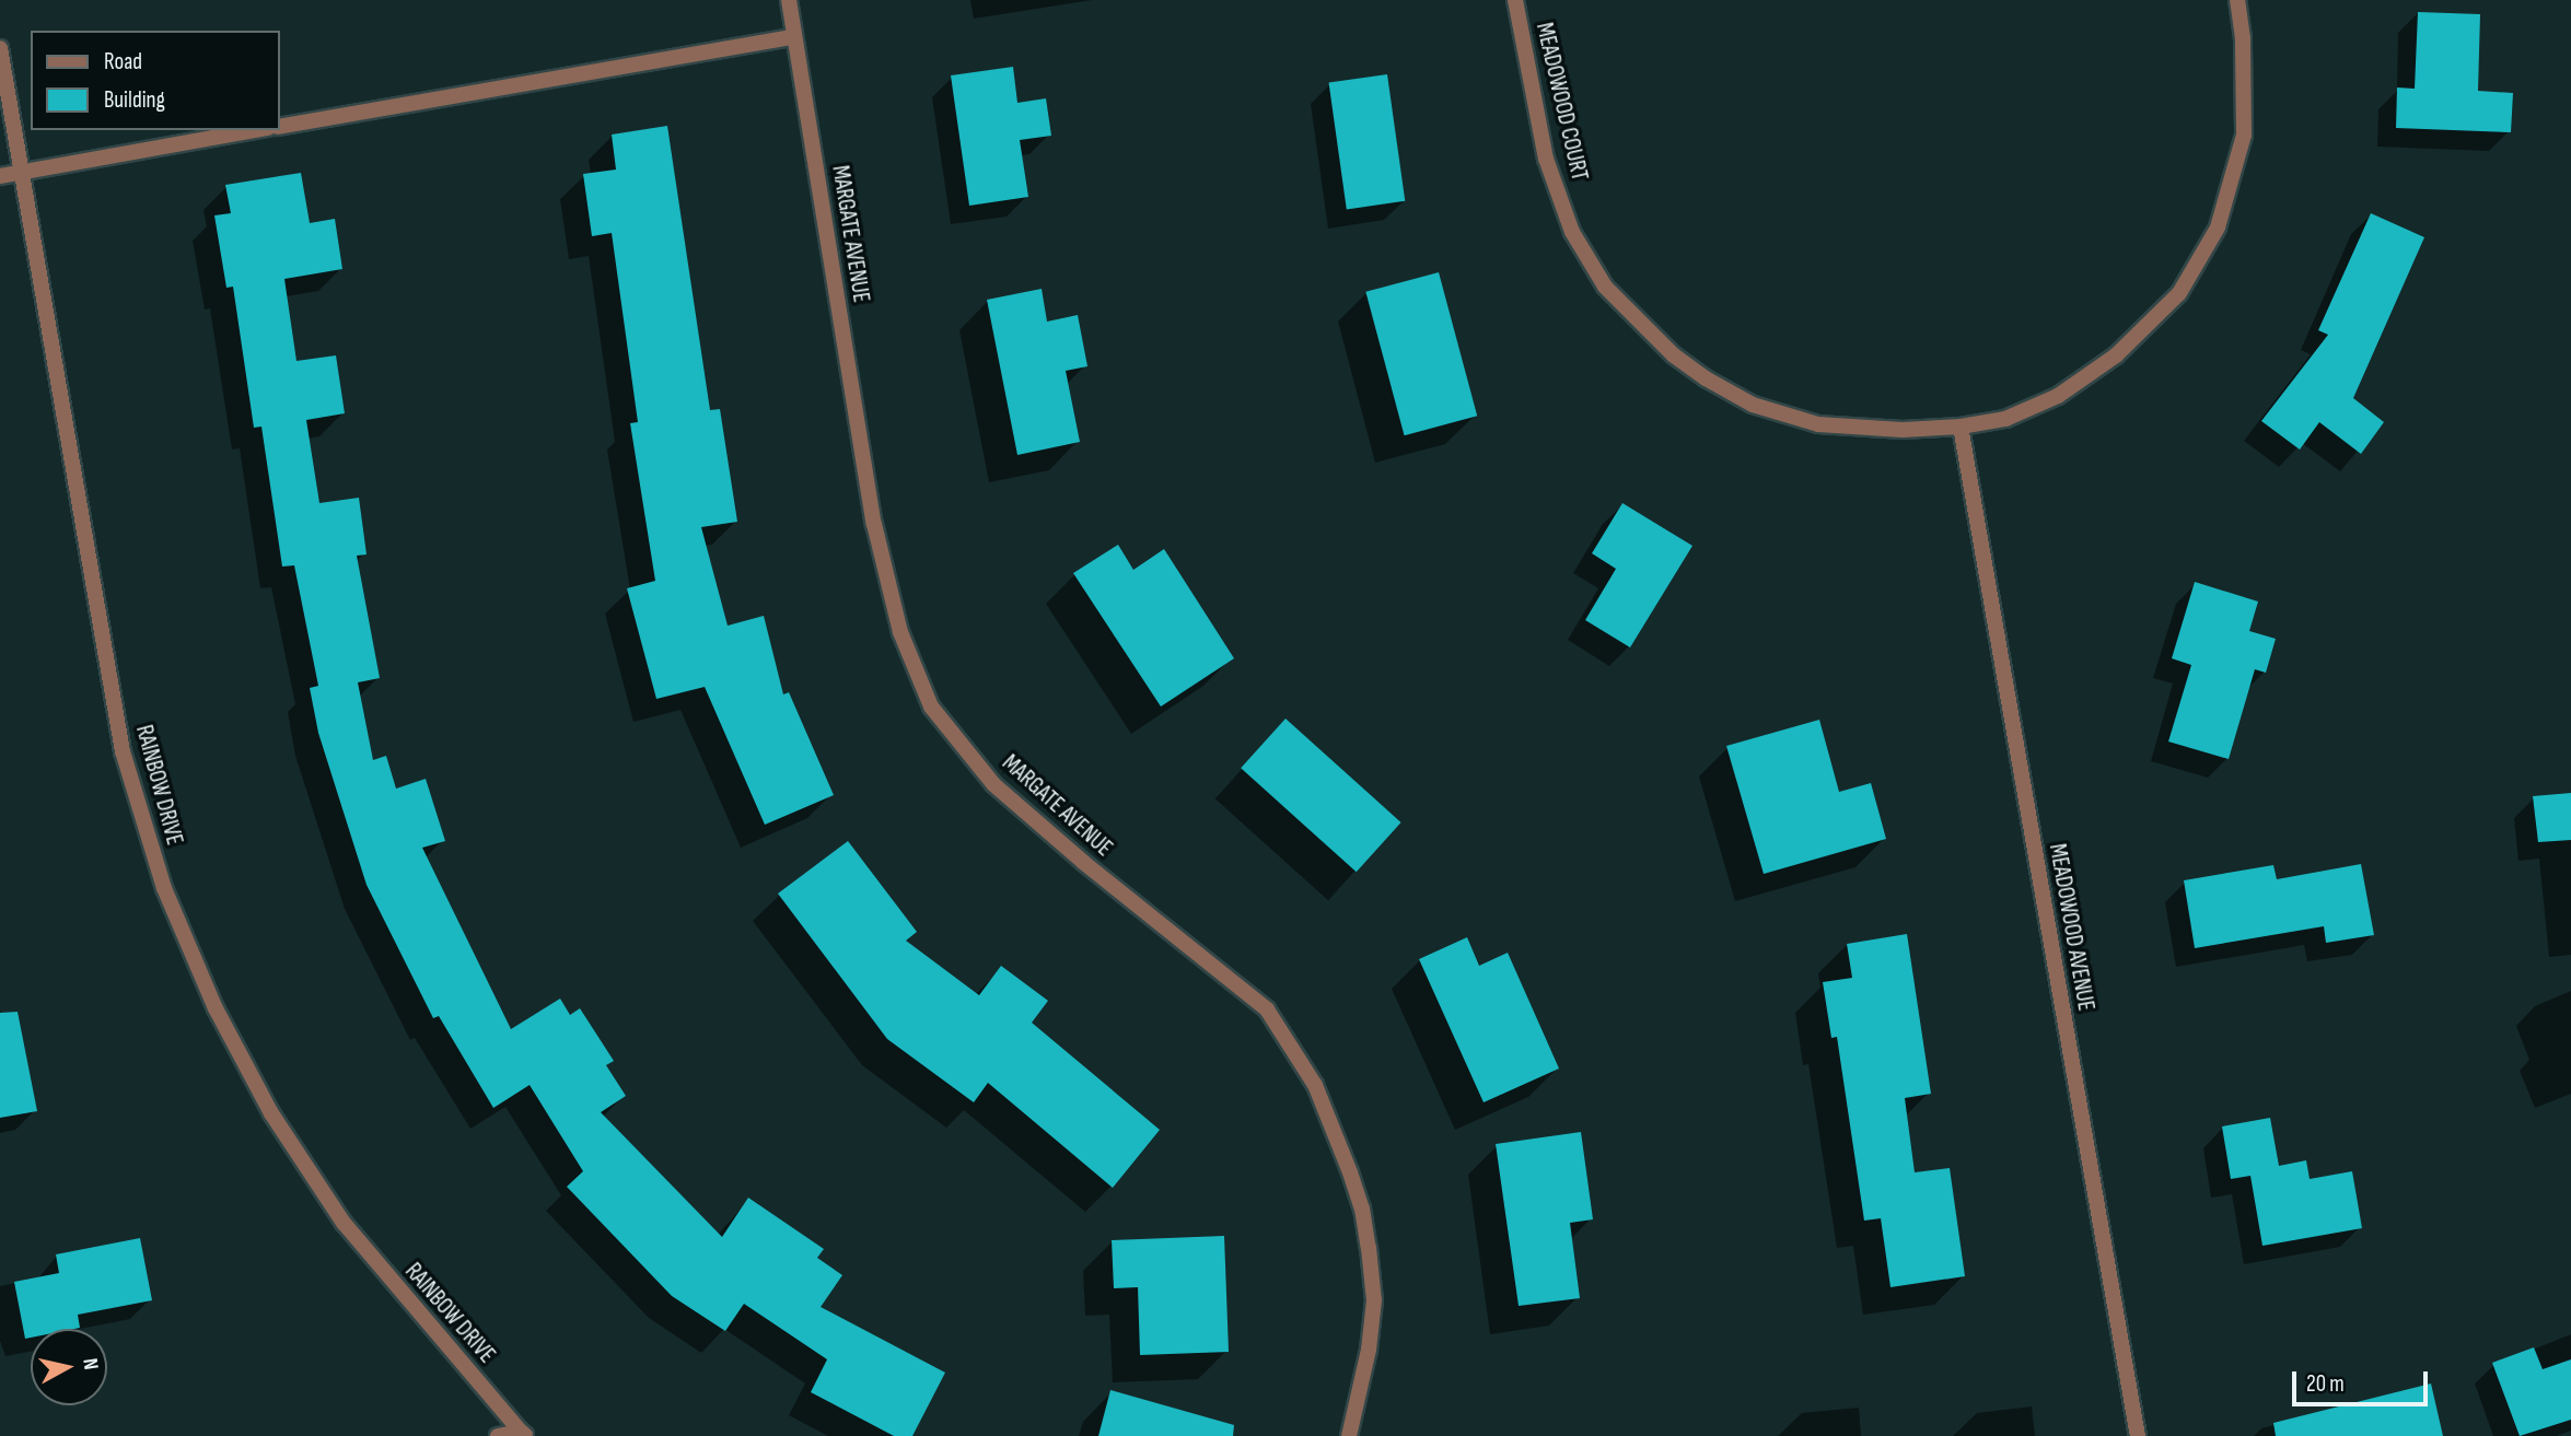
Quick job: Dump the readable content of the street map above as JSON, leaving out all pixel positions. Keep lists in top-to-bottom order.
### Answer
{
  "streets": {
    "street": [
      "MEADOWOOD COURT",
      "MARGATE AVENUE",
      "RAINBOW DRIVE",
      "MEADOWOOD AVENUE"
    ]
  },
  "crossings": [
    ["MEADOWOOD COURT", "MEADOWOOD AVENUE"]
  ],
  "legend": ["Road", "Building"],
  "scale_bar": "20 m",
  "north": "right"
}
